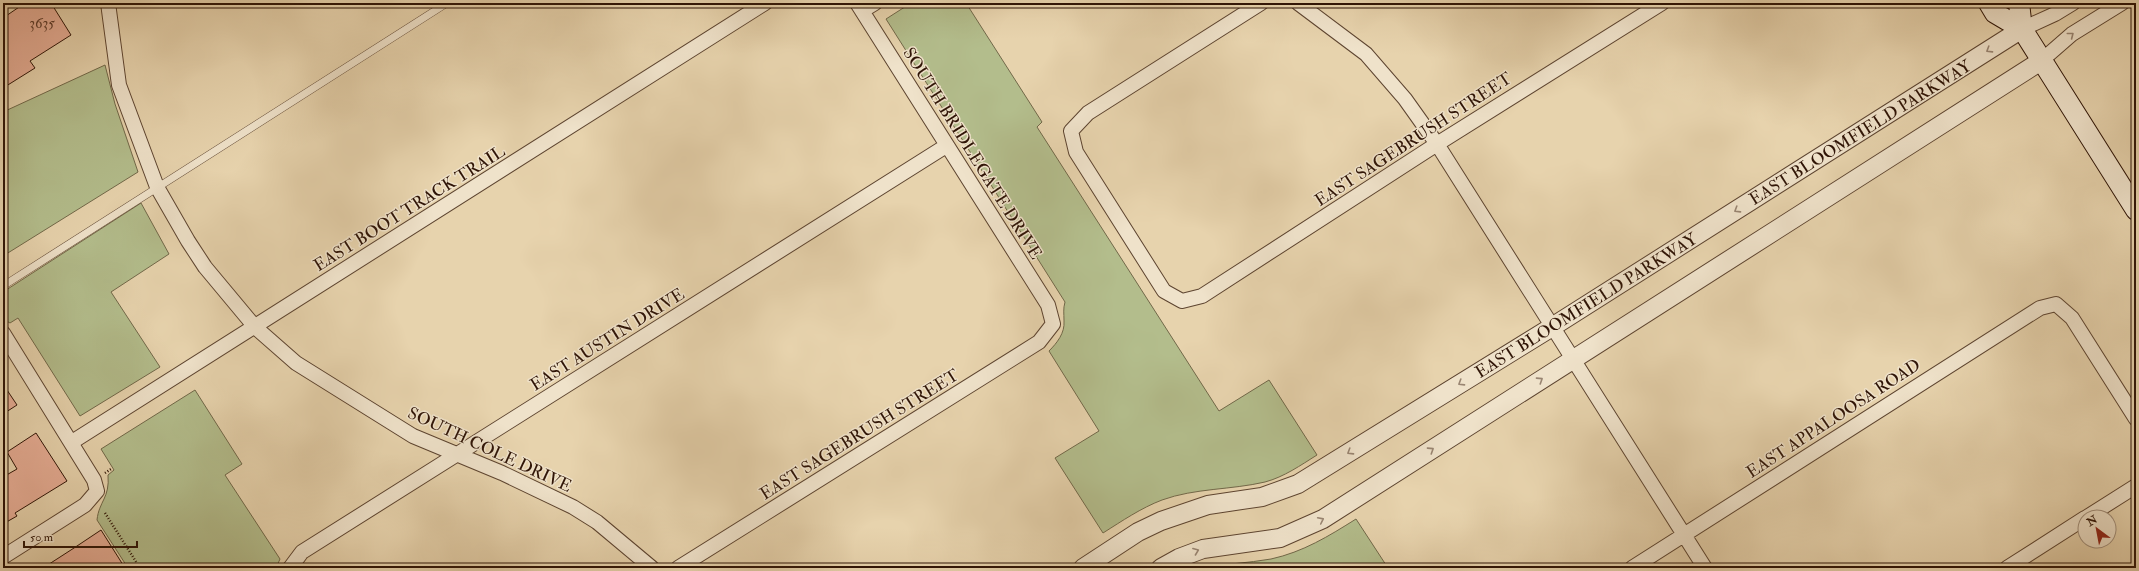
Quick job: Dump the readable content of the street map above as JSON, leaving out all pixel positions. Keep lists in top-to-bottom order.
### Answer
{
  "streets": {
    "street": [
      "EAST BLOOMFIELD PARKWAY",
      "EAST SAGEBRUSH STREET",
      "SOUTH BRIDLEGATE DRIVE",
      "EAST BOOT TRACK TRAIL",
      "EAST AUSTIN DRIVE",
      "EAST APPALOOSA ROAD",
      "SOUTH COLE DRIVE"
    ]
  },
  "crossings": [
    ["EAST SAGEBRUSH STREET", "SOUTH BRIDLEGATE DRIVE"],
    ["SOUTH BRIDLEGATE DRIVE", "EAST AUSTIN DRIVE"],
    ["EAST BOOT TRACK TRAIL", "SOUTH COLE DRIVE"],
    ["EAST AUSTIN DRIVE", "SOUTH COLE DRIVE"]
  ],
  "house_numbers": ["3635"],
  "scale_bar": "50 m",
  "north": "top left"
}
